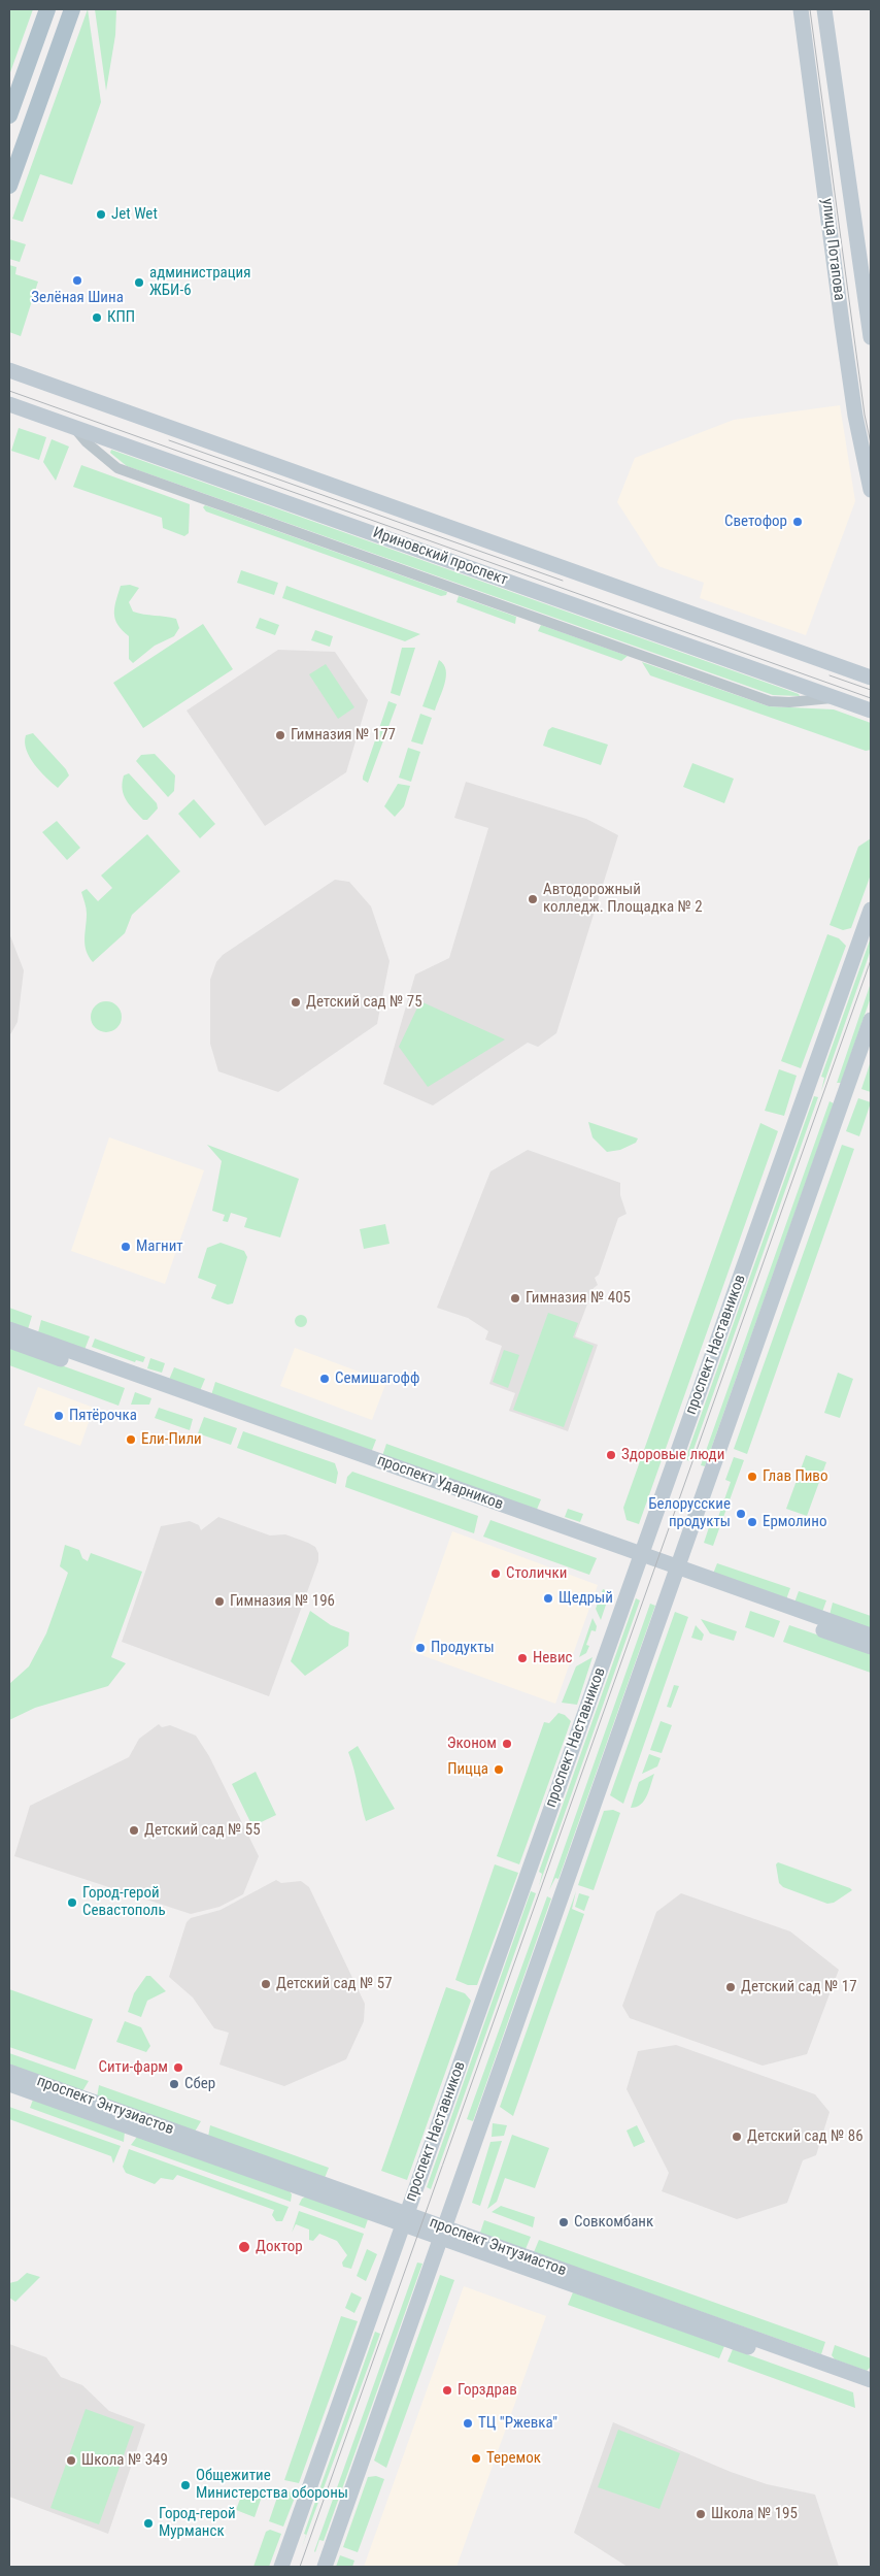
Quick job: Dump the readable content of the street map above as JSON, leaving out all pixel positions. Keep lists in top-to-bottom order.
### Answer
{
  "streets": {
    "main road": [
      "улица Потапова",
      "Ириновский проспект",
      "проспект Наставников",
      "проспект Ударников",
      "проспект Энтузиастов"
    ]
  },
  "crossings": [
    ["проспект Наставников", "проспект Ударников"],
    ["проспект Наставников", "проспект Энтузиастов"]
  ],
  "places": [
    "Jet Wet",
    "Зелёная Шина",
    "администрация ЖБИ-6",
    "КПП",
    "Светофор",
    "Гимназия № 177",
    "Автодорожный колледж. Площадка № 2",
    "Детский сад № 75",
    "Магнит",
    "Гимназия № 405",
    "Семишагофф",
    "Пятёрочка",
    "Ели-Пили",
    "Здоровые люди",
    "Глав Пиво",
    "Белорусские продукты",
    "Ермолино",
    "Столички",
    "Щедрый",
    "Гимназия № 196",
    "Продукты",
    "Невис",
    "Эконом",
    "Пицца",
    "Детский сад № 55",
    "Город-герой Севастополь",
    "Детский сад № 57",
    "Детский сад № 17",
    "Сити-фарм",
    "Сбер",
    "Детский сад № 86",
    "Совкомбанк",
    "Доктор",
    "Горздрав",
    "ТЦ \"Ржевка\"",
    "Теремок",
    "Школа № 349",
    "Общежитие Министерства обороны",
    "Школа № 195",
    "Город-герой Мурманск"
  ]
}
